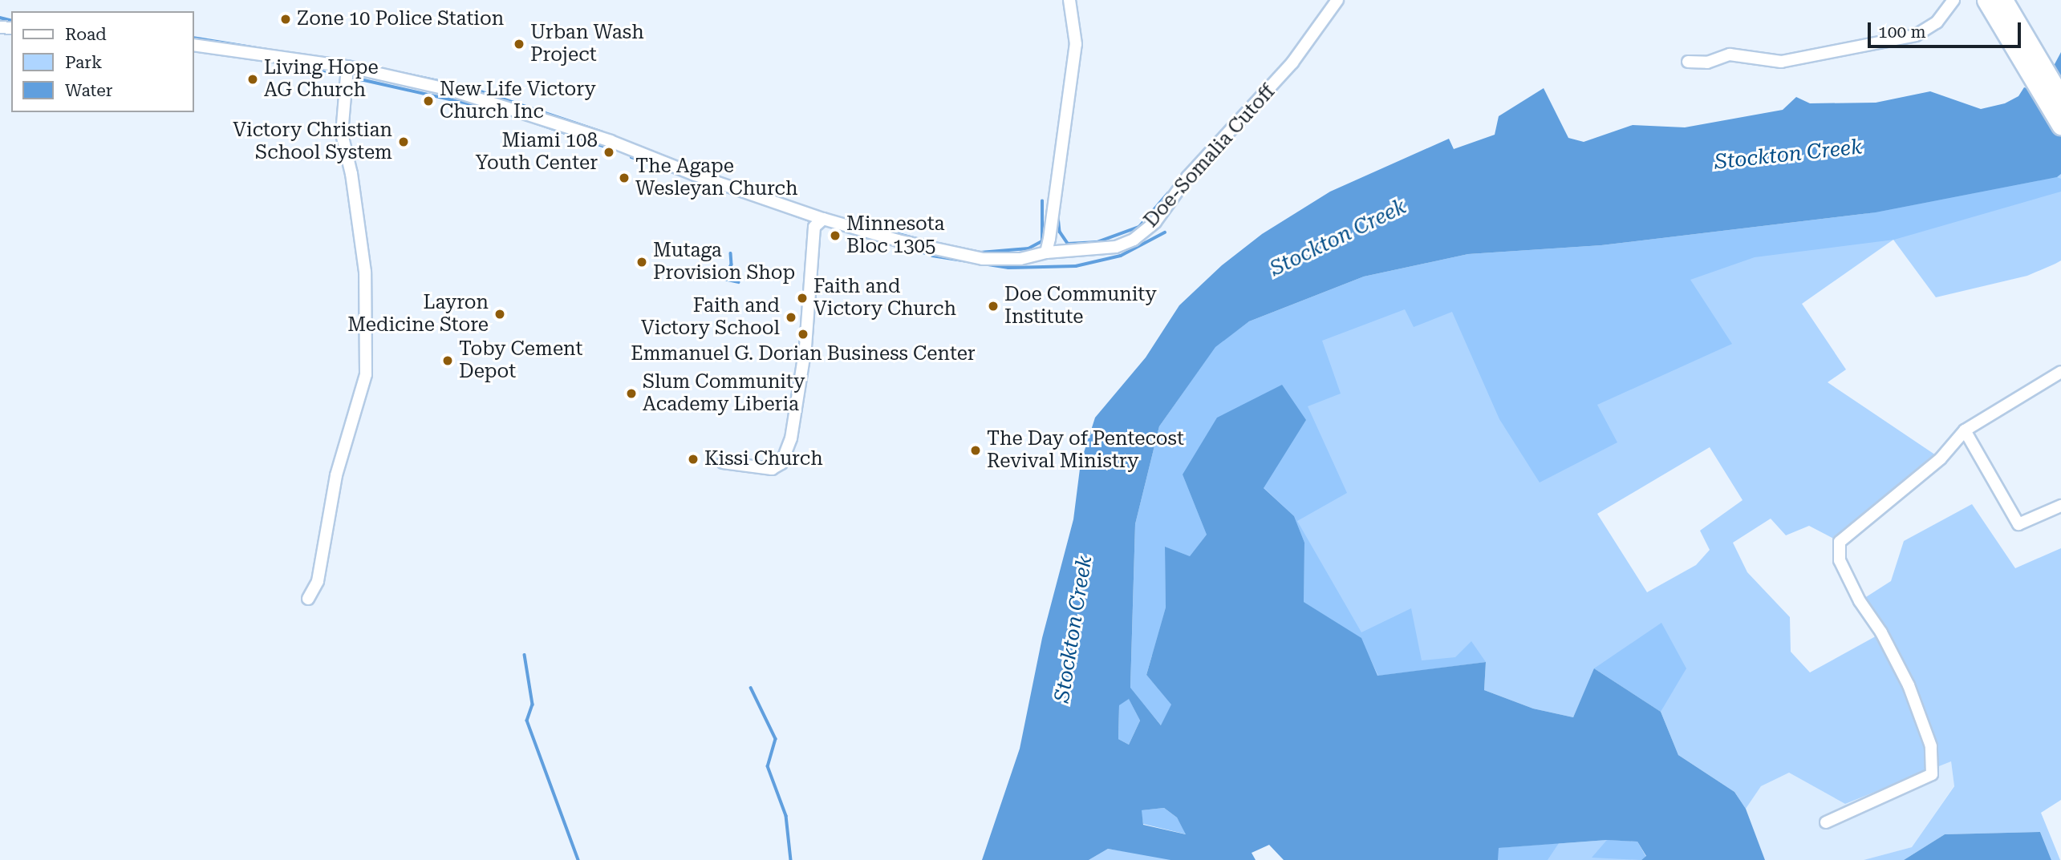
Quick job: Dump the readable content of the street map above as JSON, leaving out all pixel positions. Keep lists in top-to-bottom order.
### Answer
{
  "streets": {
    "street": ["Doe-Somalia Cutoff"]
  },
  "water": ["Stockton Creek"],
  "places": [
    "Zone 10 Police Station",
    "Urban Wash Project",
    "Living Hope AG Church",
    "New Life Victory Church Inc",
    "Victory Christian School System",
    "Miami 108 Youth Center",
    "The Agape Wesleyan Church",
    "Minnesota Bloc 1305",
    "Mutaga Provision Shop",
    "Faith and Victory Church",
    "Doe Community Institute",
    "Layron Medicine Store",
    "Faith and Victory School",
    "Emmanuel G. Dorian Business Center",
    "Toby Cement Depot",
    "Slum Community Academy Liberia",
    "The Day of Pentecost Revival Ministry",
    "Kissi Church"
  ],
  "legend": ["Road", "Park", "Water"],
  "scale_bar": "100 m"
}
